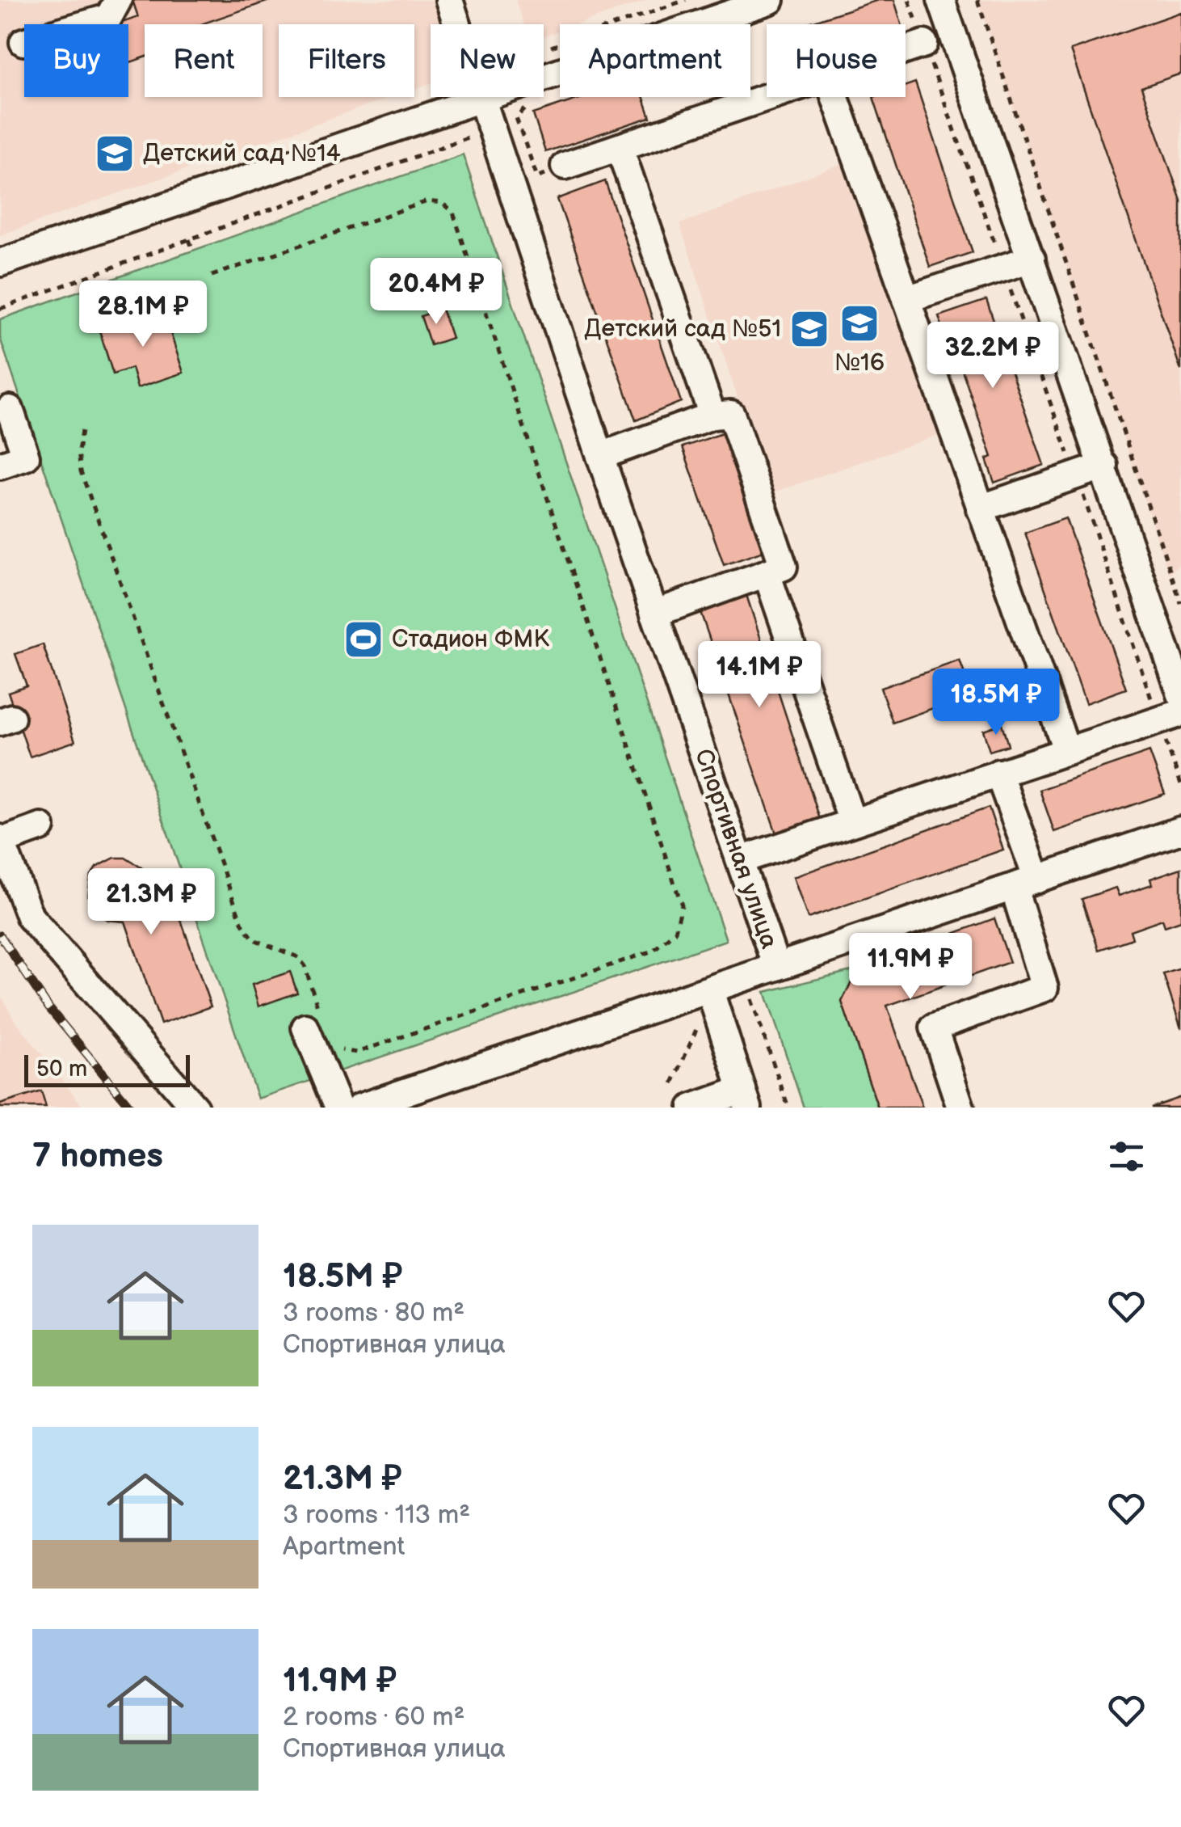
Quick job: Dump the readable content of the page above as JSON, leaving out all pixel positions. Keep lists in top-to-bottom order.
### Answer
{
  "streets": {
    "street": ["Спортивная улица"]
  },
  "places": {
    "school or university": ["Детский сад №14", "№16", "Детский сад №51"],
    "sports": ["Стадион ФМК"]
  },
  "scale_bar": "50 m",
  "page": {
    "chip": [
      "Buy",
      "Rent",
      "Filters",
      "New",
      "Apartment",
      "House"
    ],
    "price": [
      "20.4M ₽",
      "28.1M ₽",
      "32.2M ₽",
      "14.1M ₽",
      "18.5M ₽",
      "21.3M ₽",
      "11.9M ₽"
    ],
    "scale": "50 m",
    "heading": "7 homes",
    "list": [
      {
        "name": "18.5M ₽",
        "note": "3 rooms · 80 m² · Спортивная улица"
      },
      {
        "name": "21.3M ₽",
        "note": "3 rooms · 113 m² · Apartment"
      },
      {
        "name": "11.9M ₽",
        "note": "2 rooms · 60 m² · Спортивная улица"
      }
    ]
  }
}
